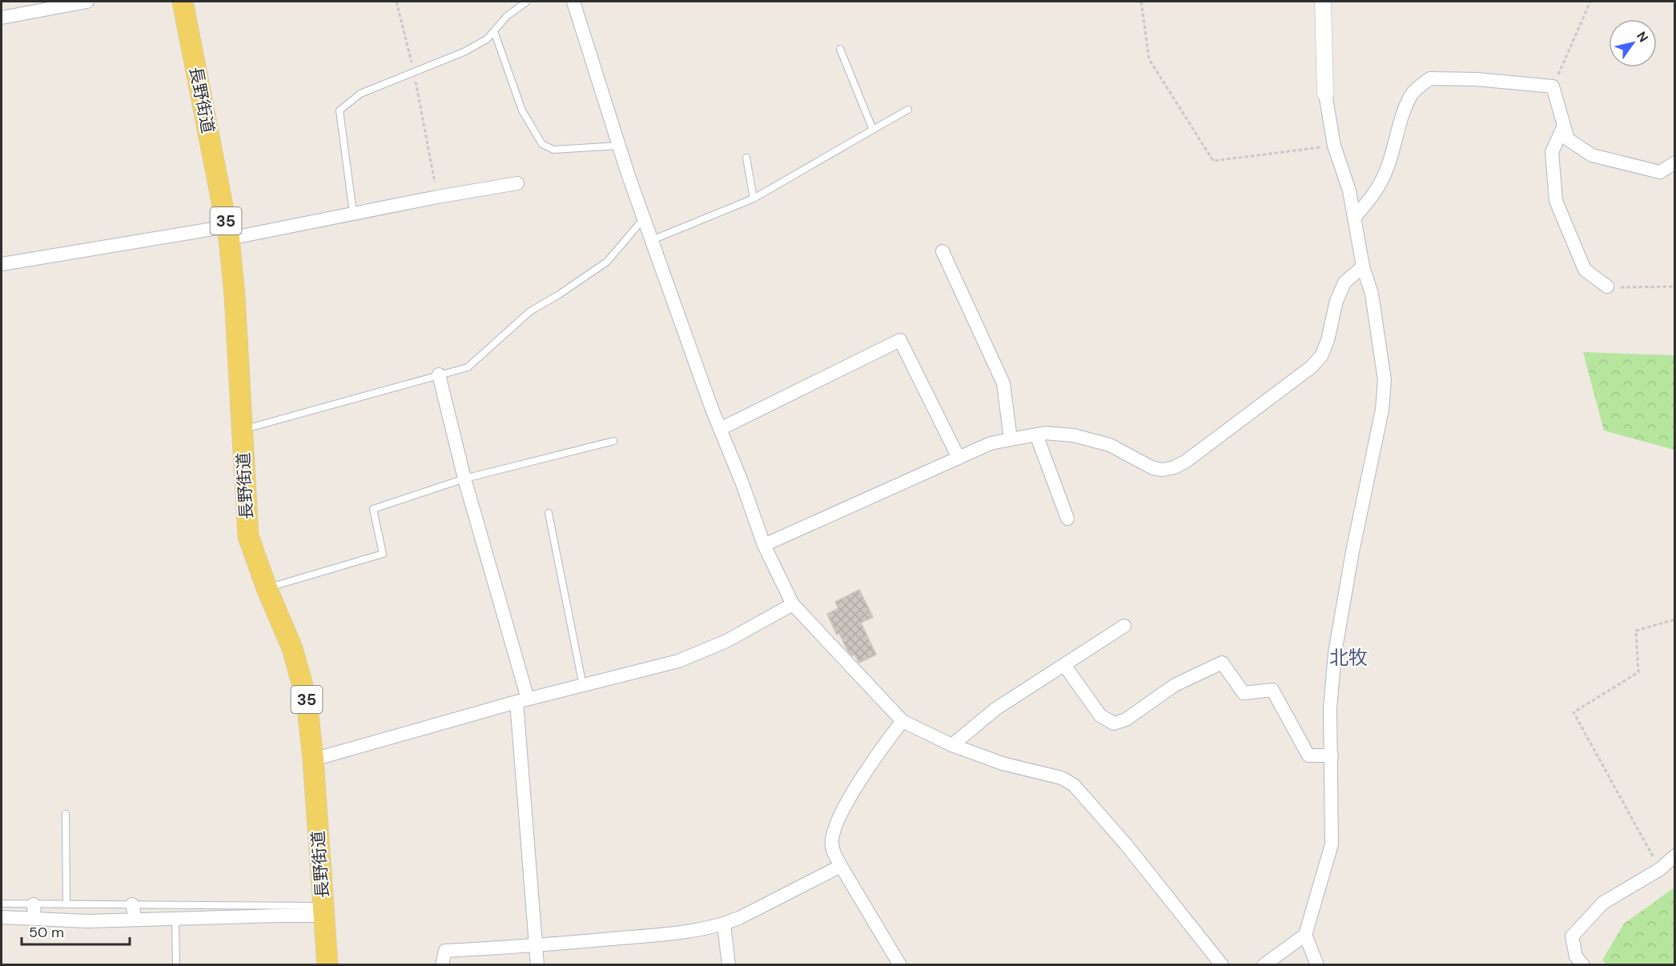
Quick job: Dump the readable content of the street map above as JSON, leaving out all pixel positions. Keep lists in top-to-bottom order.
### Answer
{
  "streets": {
    "main road": ["長野街道", "35"]
  },
  "districts": ["北牧"],
  "scale_bar": "50 m",
  "north": "top right"
}
